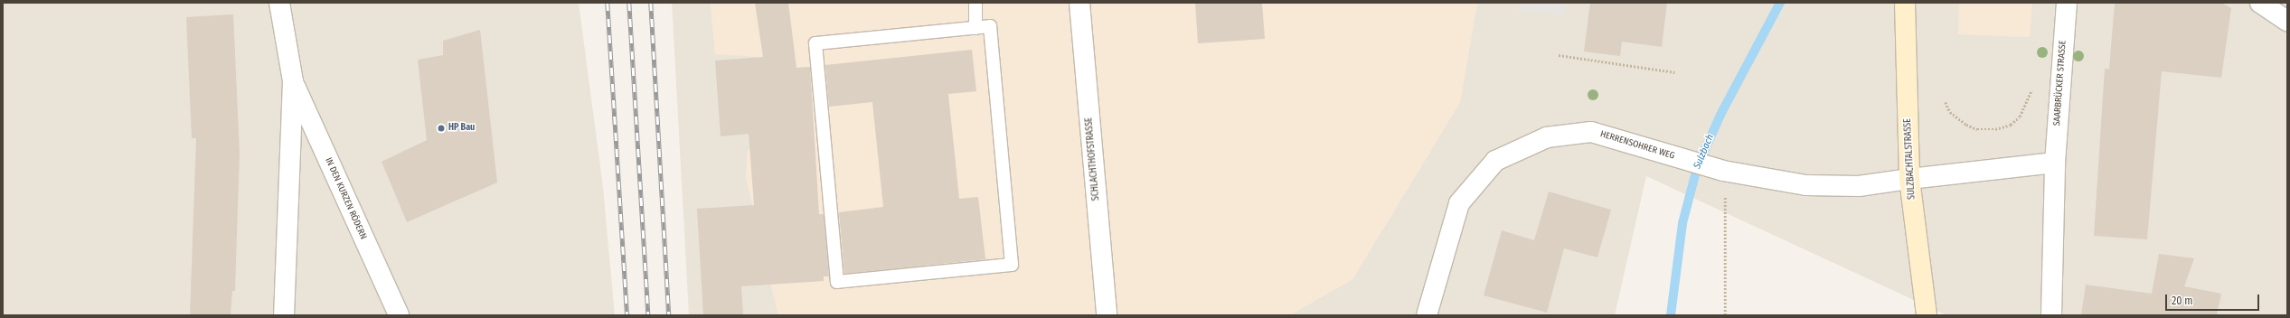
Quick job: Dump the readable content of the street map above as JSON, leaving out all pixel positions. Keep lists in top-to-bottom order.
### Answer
{
  "streets": {
    "main road": ["SULZBACHTALSTRASSE"],
    "street": [
      "SAARBRÜCKER STRASSE",
      "HERRENSOHRER WEG",
      "SCHLACHTHOFSTRASSE",
      "IN DEN KURZEN RÖDERN"
    ]
  },
  "crossings": [
    ["HERRENSOHRER WEG", "SULZBACHTALSTRASSE"]
  ],
  "water": ["Sulzbach"],
  "places": ["HP Bau"],
  "scale_bar": "20 m"
}
